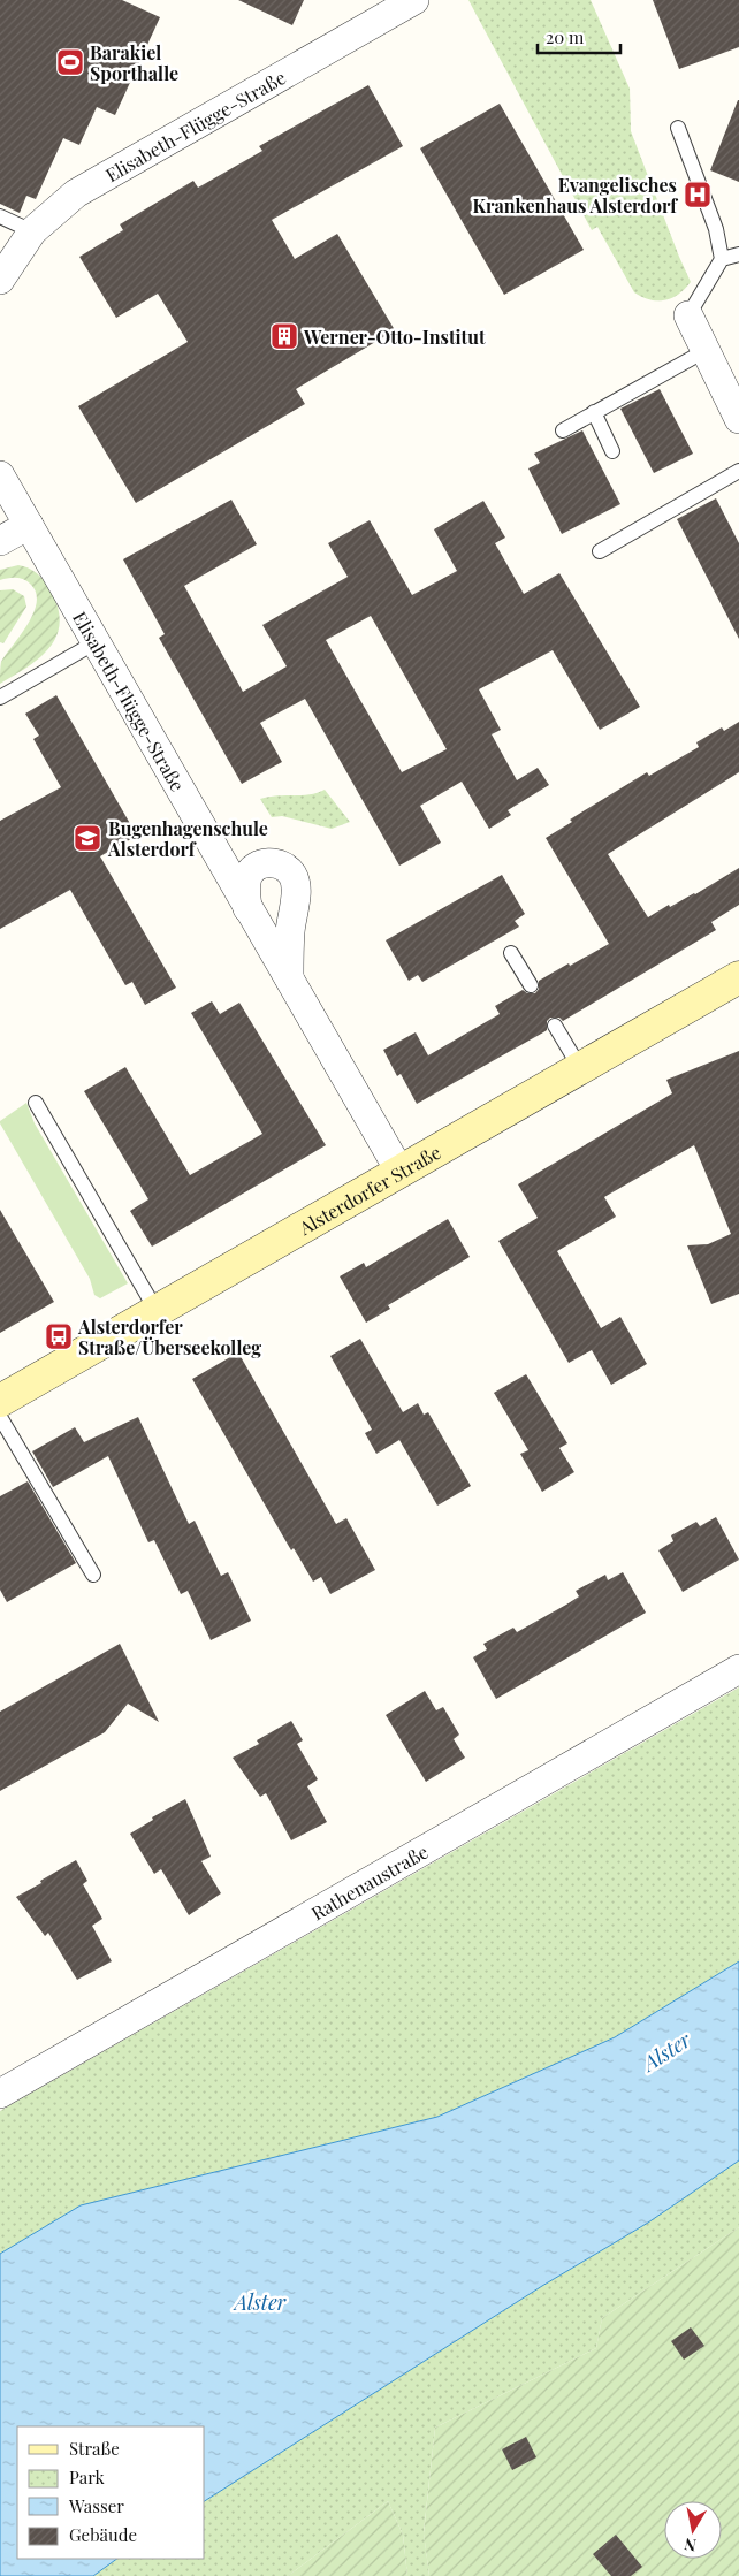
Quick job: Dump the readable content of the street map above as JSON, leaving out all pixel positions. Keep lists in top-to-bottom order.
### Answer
{
  "streets": {
    "street": ["Elisabeth-Flügge-Straße", "Alsterdorfer Straße", "Rathenaustraße"]
  },
  "crossings": [
    ["Elisabeth-Flügge-Straße", "Alsterdorfer Straße"]
  ],
  "water": ["Alster"],
  "places": {
    "sports": ["Barakiel Sporthalle"],
    "hospital": ["Evangelisches Krankenhaus Alsterdorf"],
    "building": ["Werner-Otto-Institut"],
    "school or university": ["Bugenhagenschule Alsterdorf"],
    "bus stop": ["Alsterdorfer Straße/Überseekolleg"]
  },
  "legend": [
    "Straße",
    "Park",
    "Wasser",
    "Gebäude"
  ],
  "scale_bar": "20 m",
  "north": "bottom"
}
